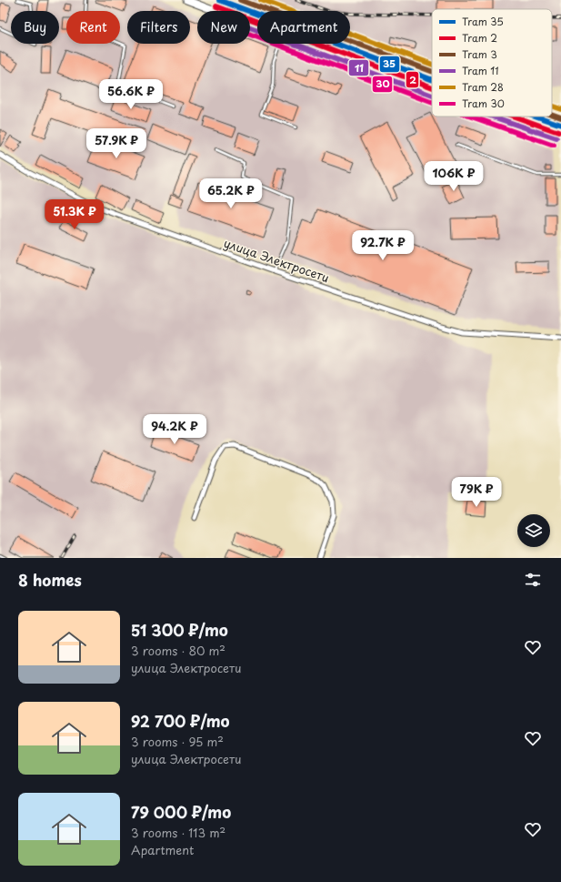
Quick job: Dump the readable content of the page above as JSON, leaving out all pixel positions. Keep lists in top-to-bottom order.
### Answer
{
  "streets": {
    "street": ["улица Электросети"]
  },
  "lines": [
    "tram line 35",
    "tram line 3",
    "tram line 28",
    "tram line 2",
    "tram line 11",
    "tram line 30"
  ],
  "legend": [
    "Tram 35",
    "Tram 2",
    "Tram 3",
    "Tram 11",
    "Tram 28",
    "Tram 30"
  ],
  "page": {
    "chip": [
      "Buy",
      "Rent",
      "Filters",
      "New",
      "Apartment"
    ],
    "price": [
      "56.6K ₽",
      "57.9K ₽",
      "106K ₽",
      "65.2K ₽",
      "51.3K ₽",
      "92.7K ₽",
      "94.2K ₽",
      "79K ₽"
    ],
    "heading": "8 homes",
    "list": [
      {
        "name": "51 300 ₽/mo",
        "note": "3 rooms · 80 m² · улица Электросети"
      },
      {
        "name": "92 700 ₽/mo",
        "note": "3 rooms · 95 m² · улица Электросети"
      },
      {
        "name": "79 000 ₽/mo",
        "note": "3 rooms · 113 m² · Apartment"
      }
    ]
  }
}
